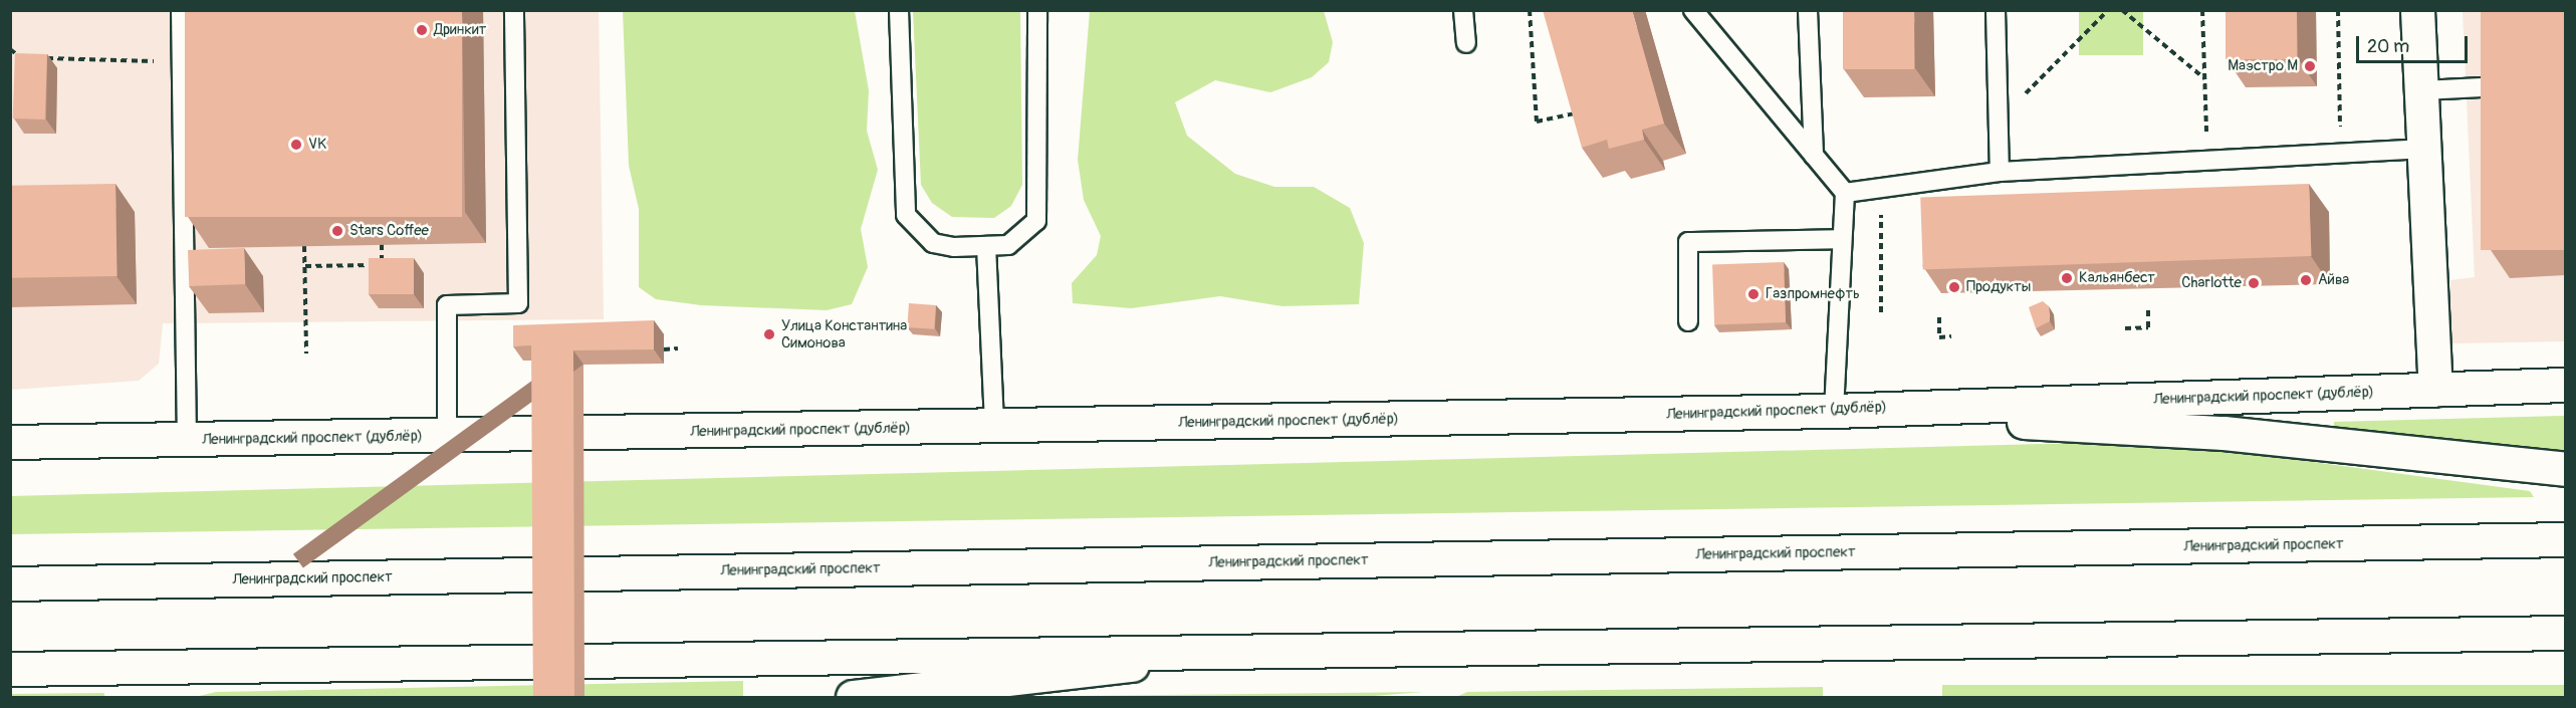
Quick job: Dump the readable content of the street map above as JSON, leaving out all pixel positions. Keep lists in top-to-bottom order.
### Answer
{
  "streets": {
    "main road": ["Ленинградский проспект (дублёр)", "Ленинградский проспект"]
  },
  "places": [
    "Дринкит",
    "Маэстро М",
    "VK",
    "Stars Coffee",
    "Кальянбест",
    "Айва",
    "Charlotte",
    "Продукты",
    "Газпромнефть",
    "Улица Константина Симонова"
  ],
  "scale_bar": "20 m"
}
